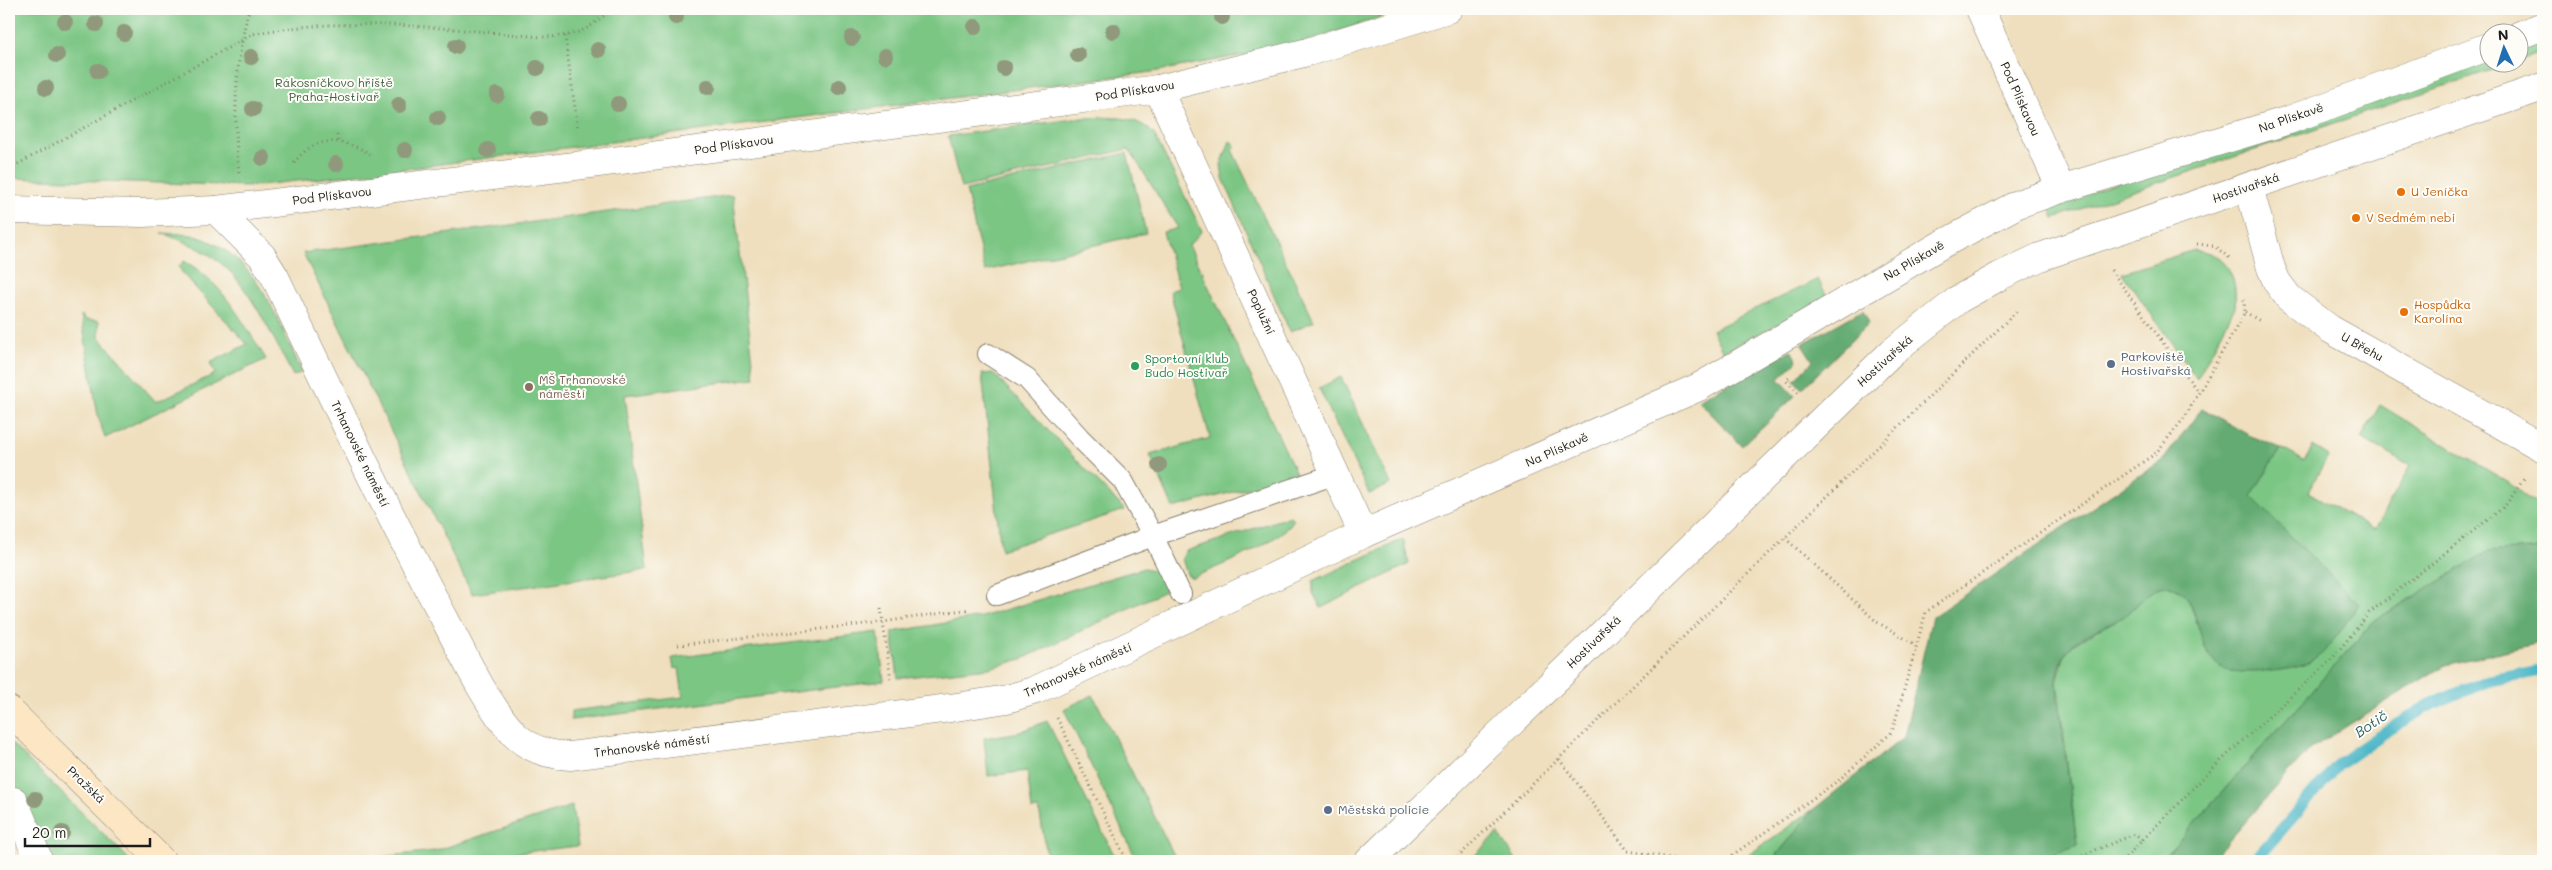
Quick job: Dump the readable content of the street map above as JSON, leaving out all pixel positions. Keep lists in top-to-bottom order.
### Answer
{
  "streets": {
    "main road": ["Pražská"],
    "street": [
      "Pod Plískavou",
      "Na Plískavě",
      "Hostivařská",
      "Poplužní",
      "U Břehu",
      "Trhanovské náměstí"
    ]
  },
  "crossings": [
    ["Pod Plískavou", "Na Plískavě"],
    ["Pod Plískavou", "Poplužní"],
    ["Pod Plískavou", "Trhanovské náměstí"],
    ["Na Plískavě", "Poplužní"],
    ["Na Plískavě", "Trhanovské náměstí"],
    ["Hostivařská", "U Břehu"],
    ["Poplužní", "Trhanovské náměstí"]
  ],
  "water": ["Botič"],
  "parks": ["Rákosníčkovo hřiště Praha-Hostivař"],
  "places": [
    "U Jeníčka",
    "V Sedmém nebi",
    "Hospůdka Karolína",
    "Parkoviště Hostivařská",
    "Sportovní klub Budo Hostivař",
    "MŠ Trhanovské náměstí",
    "Městská policie"
  ],
  "scale_bar": "20 m",
  "north": "top"
}
